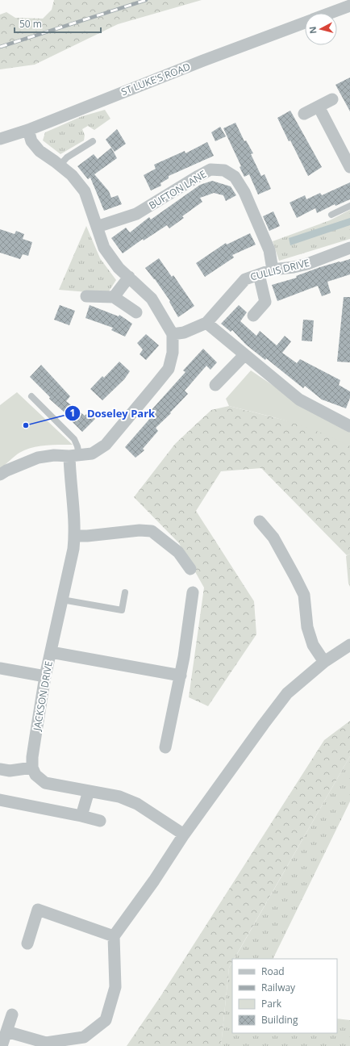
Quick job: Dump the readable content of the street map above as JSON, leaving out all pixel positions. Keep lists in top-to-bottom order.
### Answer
{
  "streets": {
    "street": [
      "ST LUKE'S ROAD",
      "BUFTON LANE",
      "CULLIS DRIVE",
      "JACKSON DRIVE"
    ]
  },
  "crossings": [
    ["BUFTON LANE", "CULLIS DRIVE"]
  ],
  "places": ["Doseley Park"],
  "legend": [
    "Road",
    "Railway",
    "Park",
    "Building"
  ],
  "scale_bar": "50 m",
  "north": "left"
}
